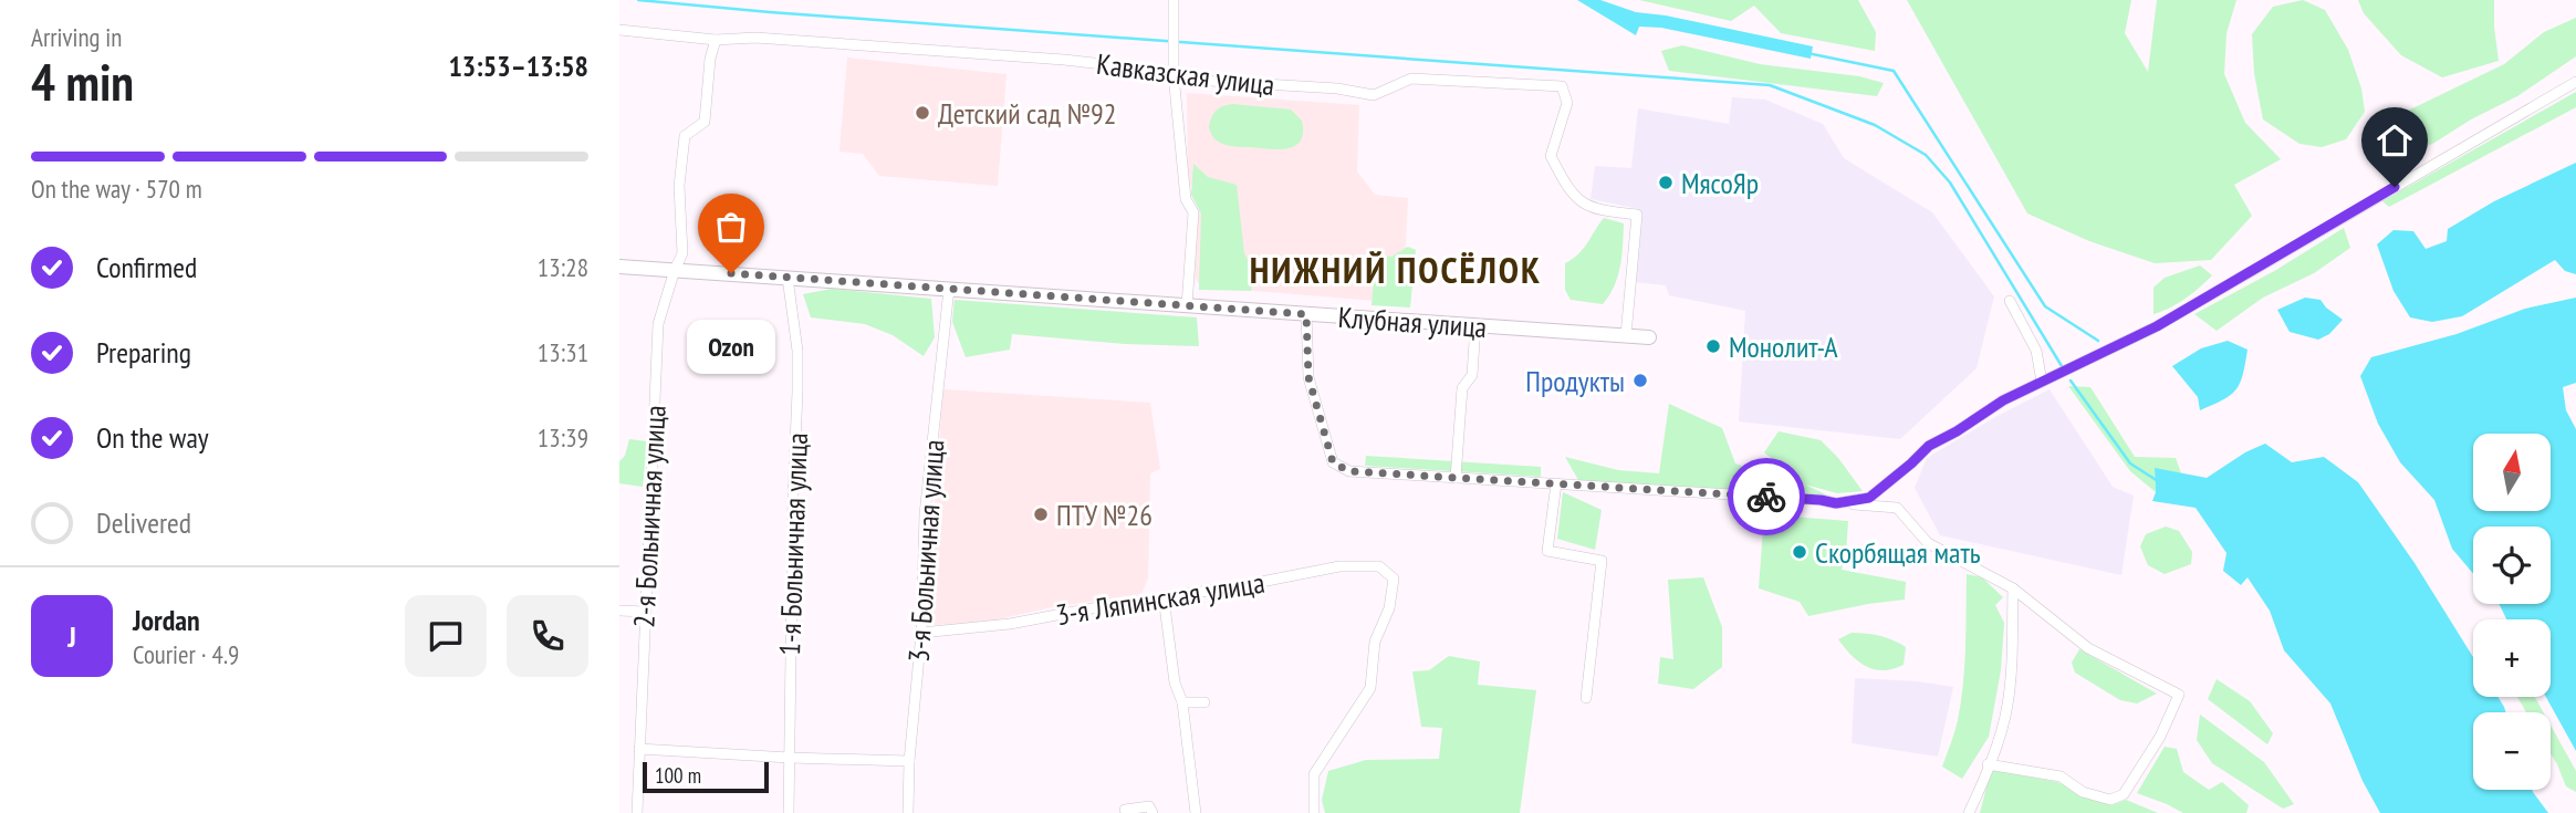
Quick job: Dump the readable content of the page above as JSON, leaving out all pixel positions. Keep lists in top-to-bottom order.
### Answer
{
  "streets": {
    "street": [
      "Кавказская улица",
      "Клубная улица",
      "2-я Больничная улица",
      "1-я Больничная улица",
      "3-я Больничная улица",
      "3-я Ляпинская улица"
    ]
  },
  "crossings": [
    ["Кавказская улица", "Клубная улица"],
    ["Кавказская улица", "2-я Больничная улица"],
    ["Клубная улица", "2-я Больничная улица"],
    ["Клубная улица", "1-я Больничная улица"],
    ["Клубная улица", "3-я Больничная улица"],
    ["3-я Больничная улица", "3-я Ляпинская улица"]
  ],
  "districts": ["НИЖНИЙ ПОСЁЛОК"],
  "places": [
    "Детский сад №92",
    "МясоЯр",
    "Ozon",
    "Монолит-А",
    "Продукты",
    "ПТУ №26",
    "Скорбящая мать"
  ],
  "scale_bar": "100 m",
  "north": "top",
  "page": {
    "heading": ["4 min", "Arriving in", "13:53–13:58"],
    "panel": ["Jordan", "Courier · 4.9"],
    "bar": "On the way · 570 m",
    "list": [
      ["Confirmed", "13:28"],
      ["Preparing", "13:31"],
      ["On the way", "13:39"],
      "Delivered"
    ],
    "bubble": "Ozon",
    "map_buttons": ["+", "−"],
    "round": "J",
    "scale": "100 m"
  }
}
